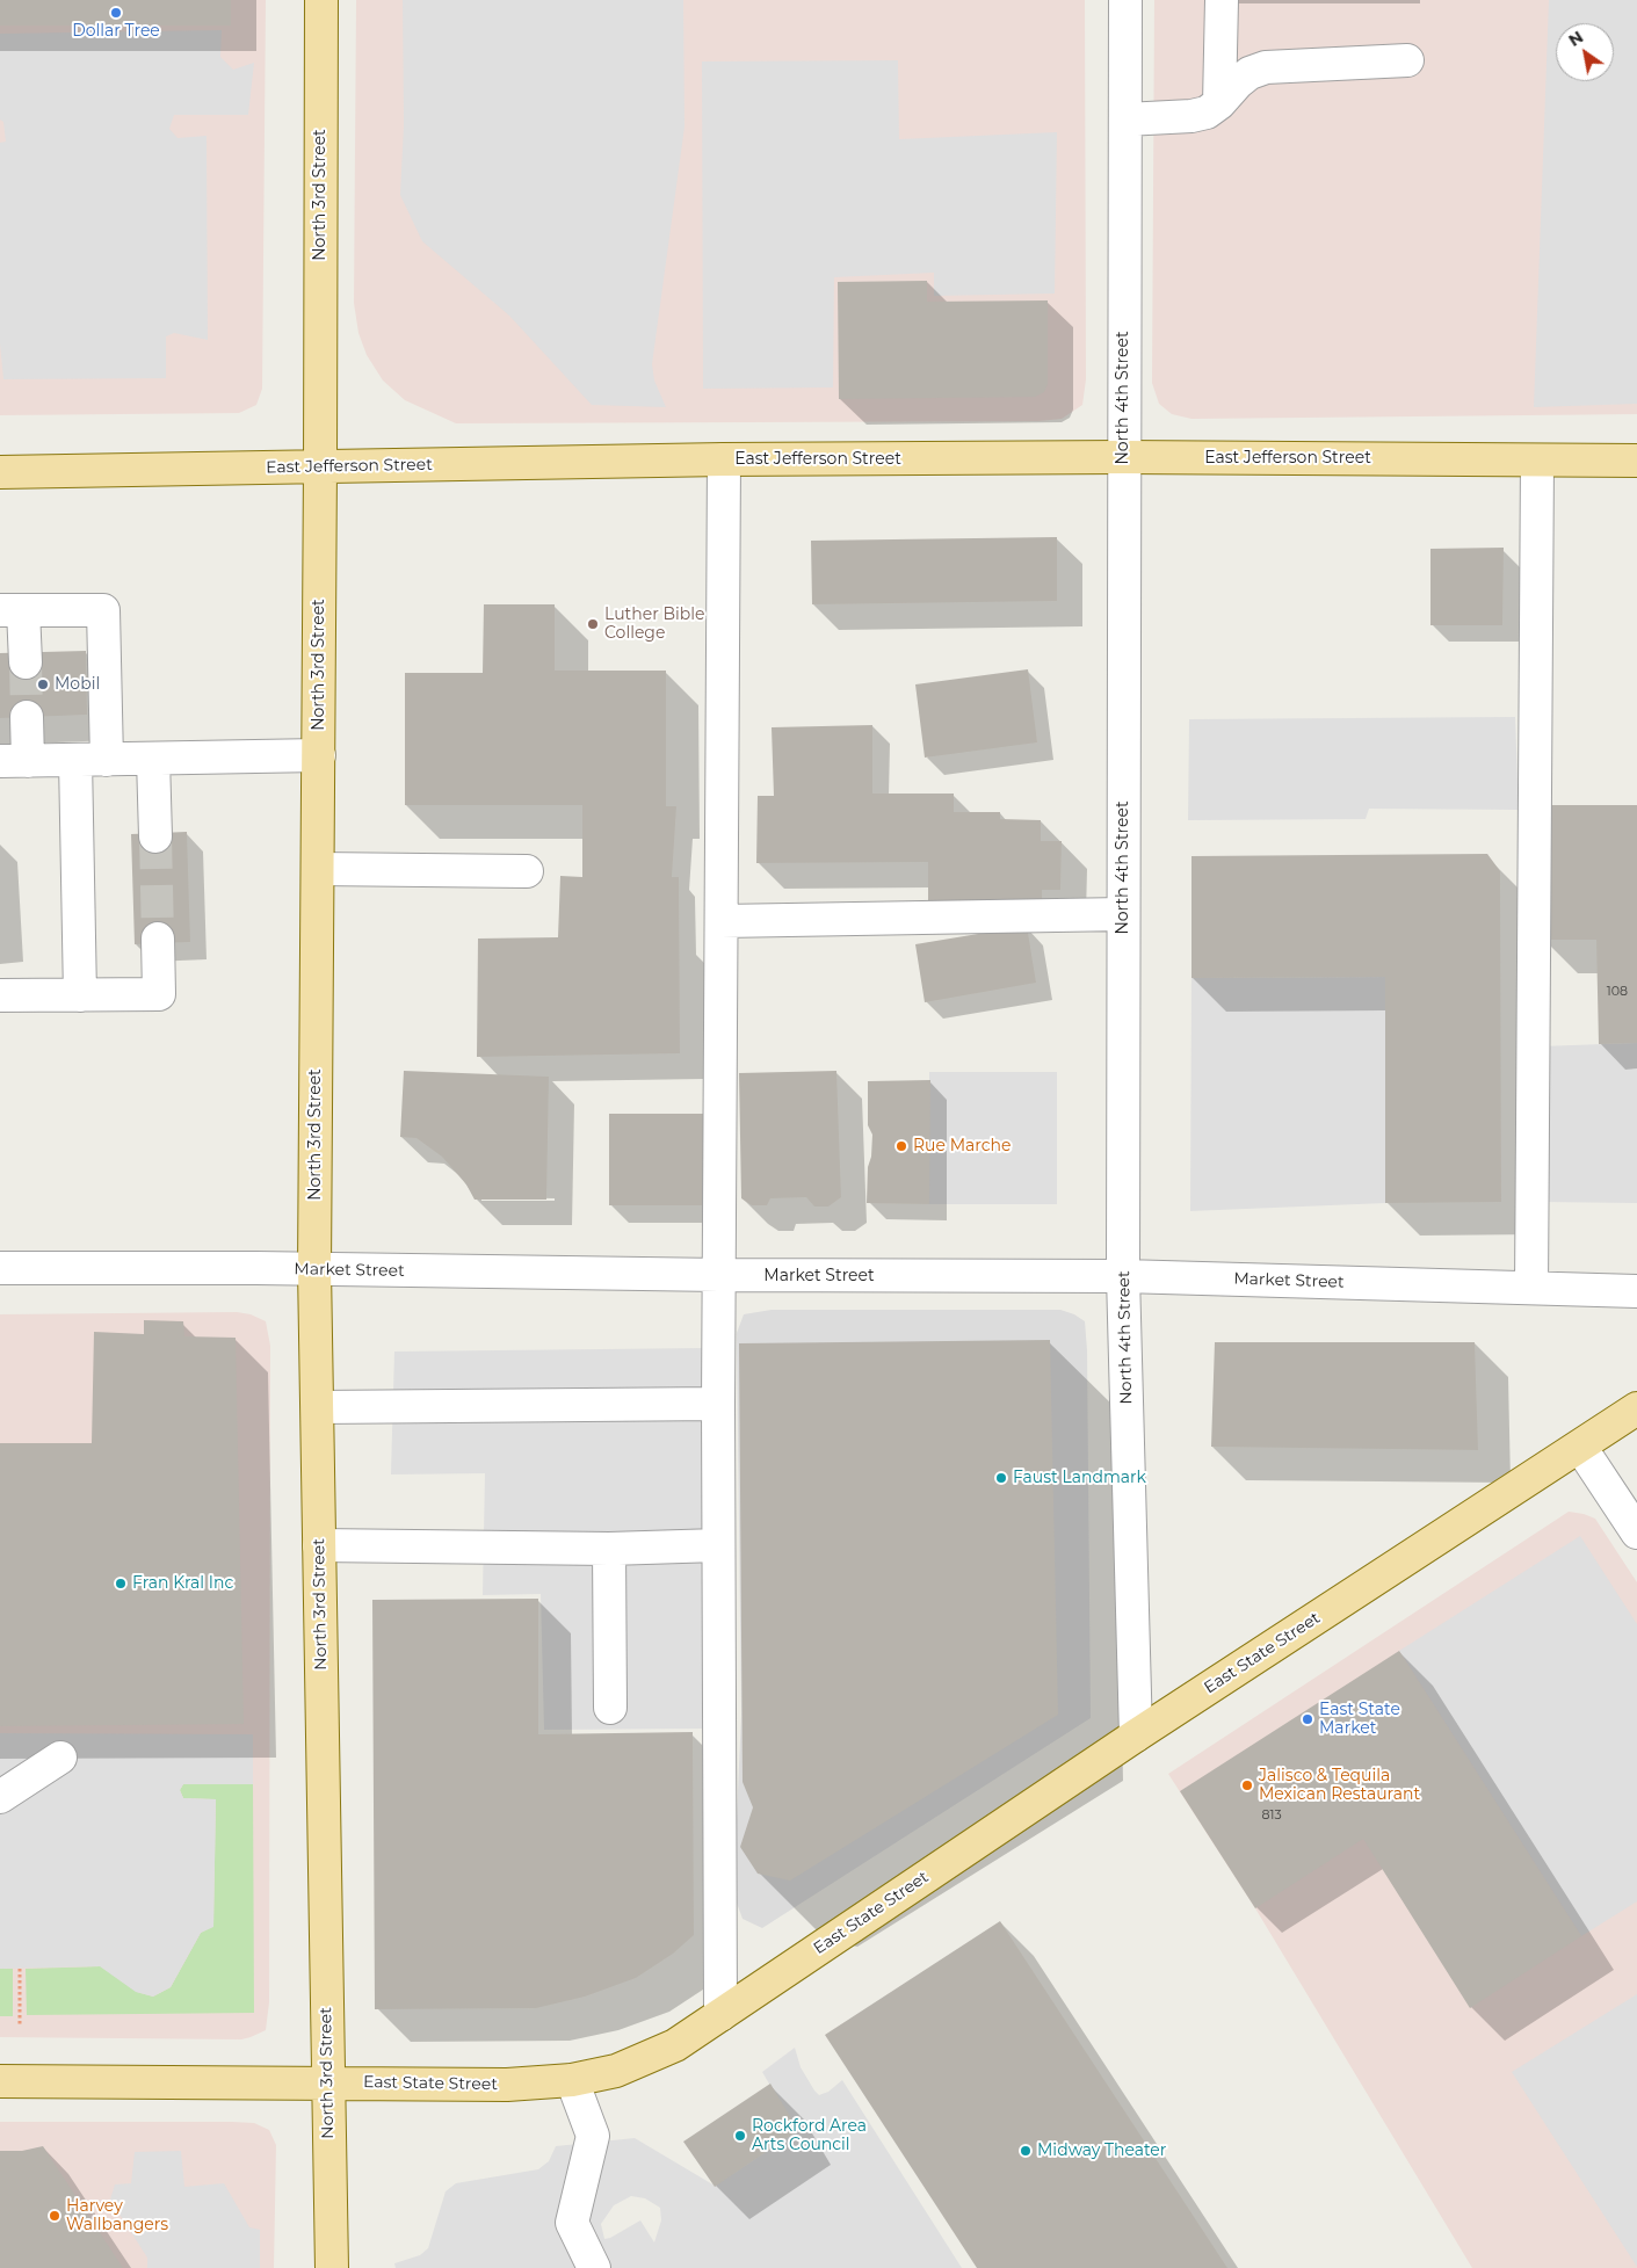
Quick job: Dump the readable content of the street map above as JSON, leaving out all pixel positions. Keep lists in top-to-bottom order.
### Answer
{
  "streets": {
    "main road": ["North 3rd Street", "East Jefferson Street", "East State Street"],
    "street": ["North 4th Street", "Market Street"]
  },
  "crossings": [
    ["North 3rd Street", "East Jefferson Street"],
    ["North 3rd Street", "Market Street"],
    ["North 3rd Street", "East State Street"],
    ["North 4th Street", "East Jefferson Street"],
    ["North 4th Street", "Market Street"],
    ["North 4th Street", "East State Street"]
  ],
  "places": [
    "Dollar Tree",
    "Luther Bible College",
    "Mobil",
    "Rue Marche",
    "Faust Landmark",
    "Fran Kral Inc",
    "East State Market",
    "Jalisco & Tequila Mexican Restaurant",
    "Rockford Area Arts Council",
    "Midway Theater",
    "Harvey Wallbangers"
  ],
  "house_numbers": ["108", "813"],
  "north": "top left"
}
